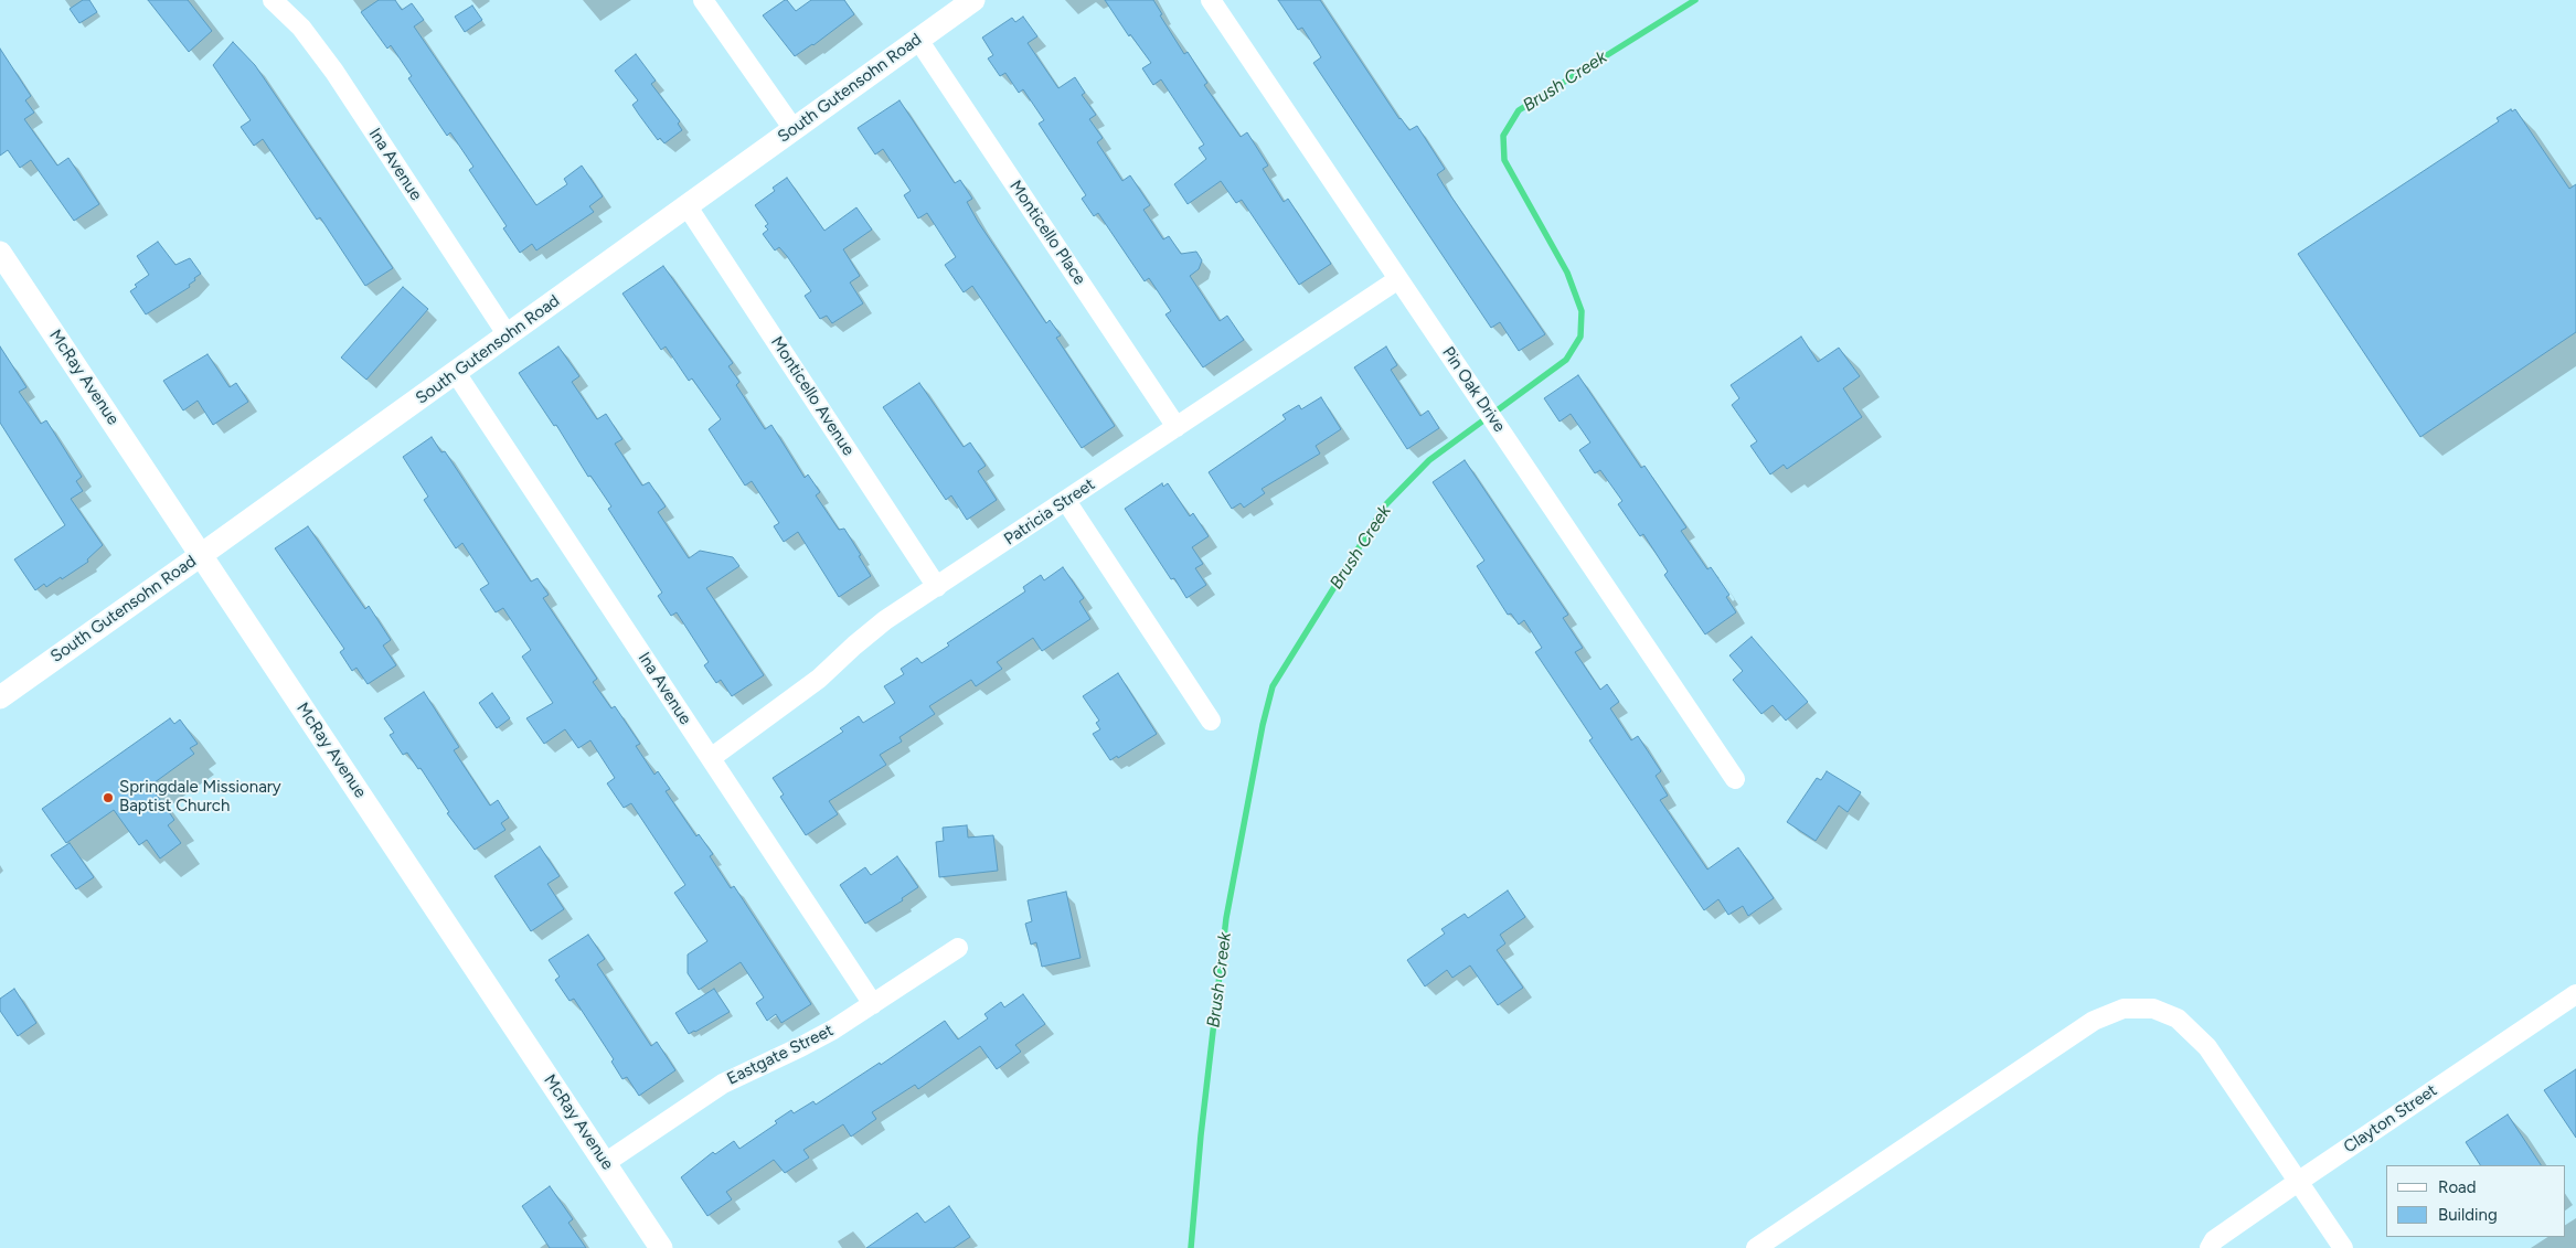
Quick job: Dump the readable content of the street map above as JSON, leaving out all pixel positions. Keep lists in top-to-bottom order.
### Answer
{
  "streets": {
    "street": [
      "South Gutensohn Road",
      "Ina Avenue",
      "Monticello Place",
      "McRay Avenue",
      "Pin Oak Drive",
      "Monticello Avenue",
      "Patricia Street",
      "Eastgate Street",
      "Clayton Street"
    ]
  },
  "crossings": [
    ["South Gutensohn Road", "Ina Avenue"],
    ["South Gutensohn Road", "Monticello Place"],
    ["South Gutensohn Road", "McRay Avenue"],
    ["South Gutensohn Road", "Monticello Avenue"],
    ["Ina Avenue", "Patricia Street"],
    ["Ina Avenue", "Eastgate Street"],
    ["Monticello Place", "Patricia Street"],
    ["McRay Avenue", "Eastgate Street"],
    ["Pin Oak Drive", "Patricia Street"],
    ["Monticello Avenue", "Patricia Street"]
  ],
  "water": ["Brush Creek"],
  "places": ["Springdale Missionary Baptist Church"],
  "legend": ["Road", "Building"]
}
